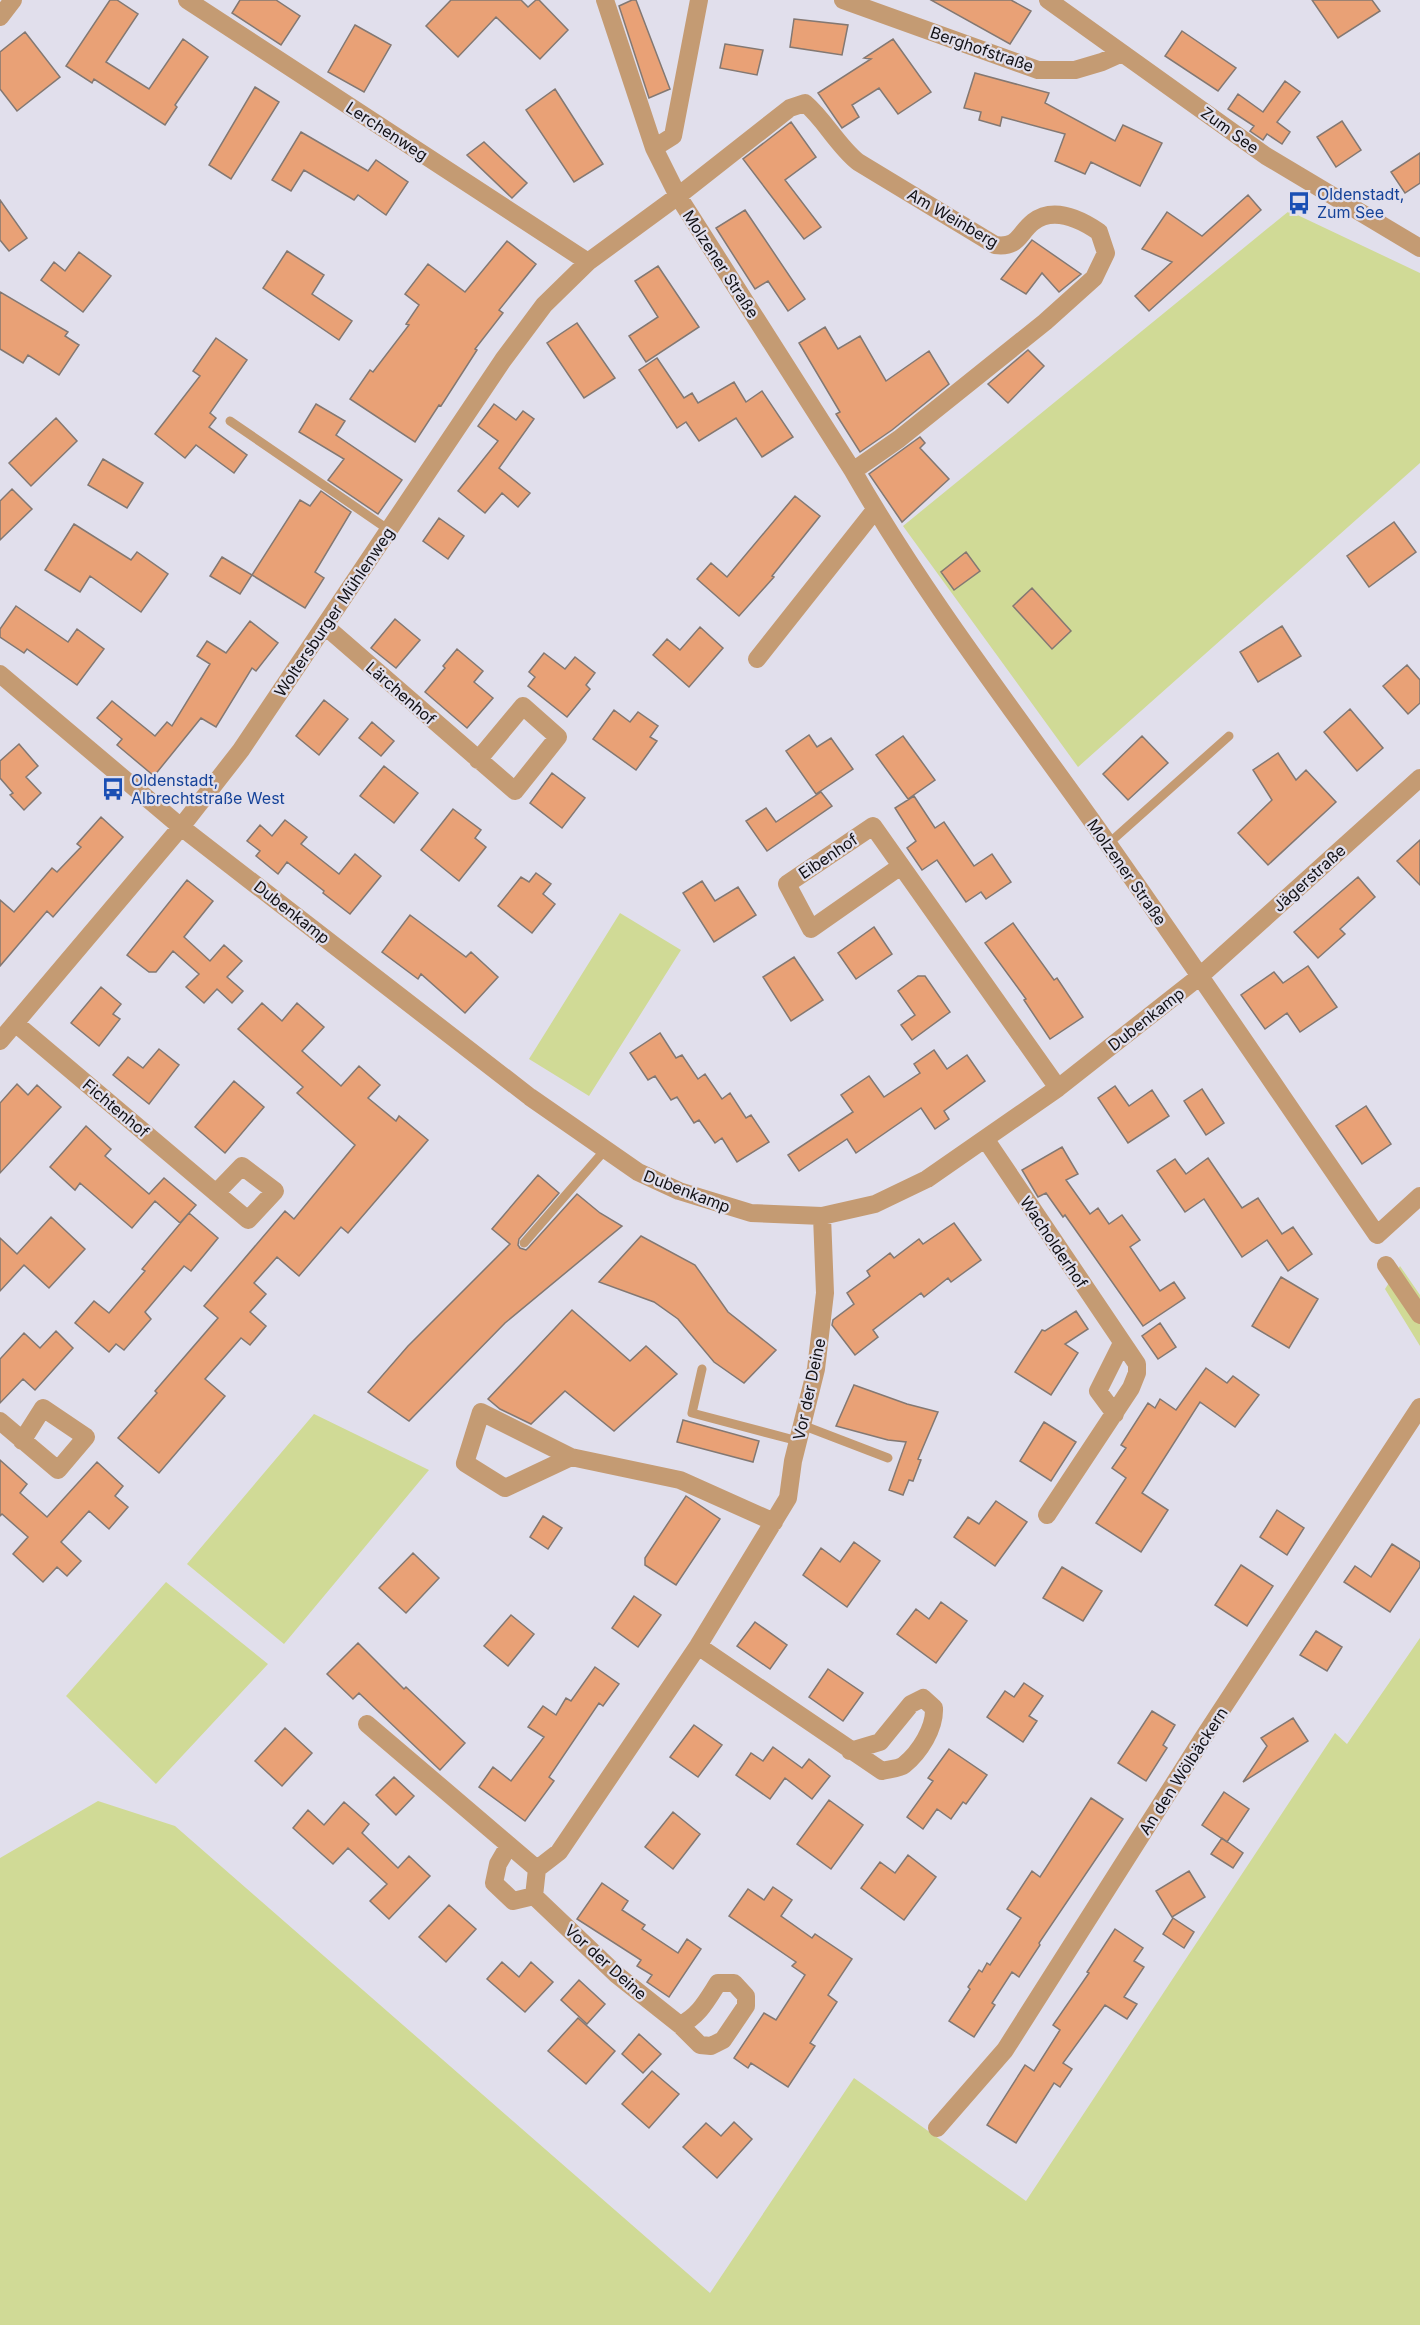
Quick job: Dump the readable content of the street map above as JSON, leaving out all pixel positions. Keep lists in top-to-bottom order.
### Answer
{
  "streets": {
    "street": [
      "Berghofstraße",
      "Zum See",
      "Lerchenweg",
      "Am Weinberg",
      "Molzener Straße",
      "Woltersburger Mühlenweg",
      "Lärchenhof",
      "Eibenhof",
      "Jägerstraße",
      "Dubenkamp",
      "Fichtenhof",
      "Wacholderhof",
      "Vor der Deine",
      "An den Wölbäckern"
    ]
  },
  "crossings": [
    ["Berghofstraße", "Zum See"],
    ["Lerchenweg", "Woltersburger Mühlenweg"],
    ["Am Weinberg", "Molzener Straße"],
    ["Am Weinberg", "Woltersburger Mühlenweg"],
    ["Molzener Straße", "Woltersburger Mühlenweg"],
    ["Molzener Straße", "Jägerstraße"],
    ["Molzener Straße", "Dubenkamp"],
    ["Woltersburger Mühlenweg", "Lärchenhof"],
    ["Woltersburger Mühlenweg", "Dubenkamp"],
    ["Woltersburger Mühlenweg", "Fichtenhof"],
    ["Eibenhof", "Dubenkamp"],
    ["Jägerstraße", "Dubenkamp"],
    ["Dubenkamp", "Wacholderhof"],
    ["Dubenkamp", "Vor der Deine"]
  ],
  "places": {
    "bus stop": ["Oldenstadt, Zum See", "Oldenstadt, Albrechtstraße West"]
  }
}
